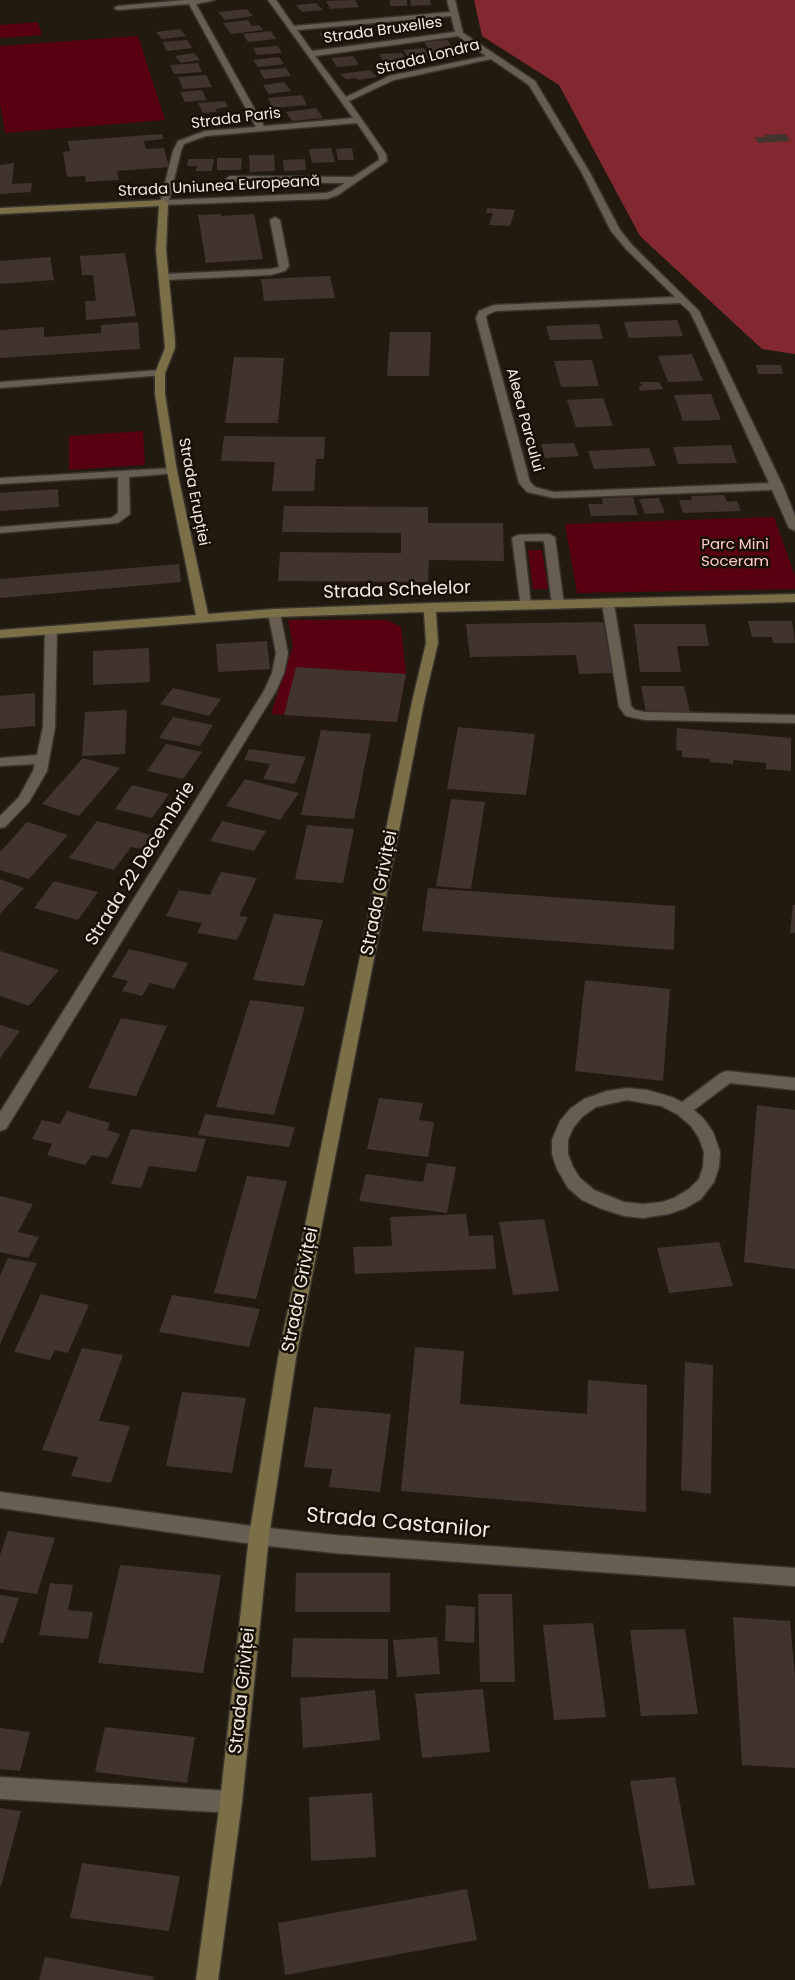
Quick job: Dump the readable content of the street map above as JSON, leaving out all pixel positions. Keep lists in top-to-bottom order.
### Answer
{
  "streets": {
    "main road": [
      "Strada Uniunea Europeană",
      "Strada Erupției",
      "Strada Schelelor",
      "Strada Griviței"
    ],
    "street": [
      "Strada Bruxelles",
      "Strada Londra",
      "Strada Paris",
      "Aleea Parcului",
      "Strada 22 Decembrie",
      "Strada Castanilor"
    ]
  },
  "crossings": [
    ["Strada Bruxelles", "Strada Uniunea Europeană"],
    ["Strada Londra", "Strada Uniunea Europeană"],
    ["Strada Paris", "Strada Uniunea Europeană"],
    ["Strada Paris", "Strada Erupției"],
    ["Strada Uniunea Europeană", "Strada Erupției"],
    ["Strada Erupției", "Strada Schelelor"],
    ["Strada Schelelor", "Strada 22 Decembrie"],
    ["Strada Schelelor", "Strada Griviței"],
    ["Strada Griviței", "Strada Castanilor"]
  ],
  "parks": ["Parc Mini Soceram"]
}
